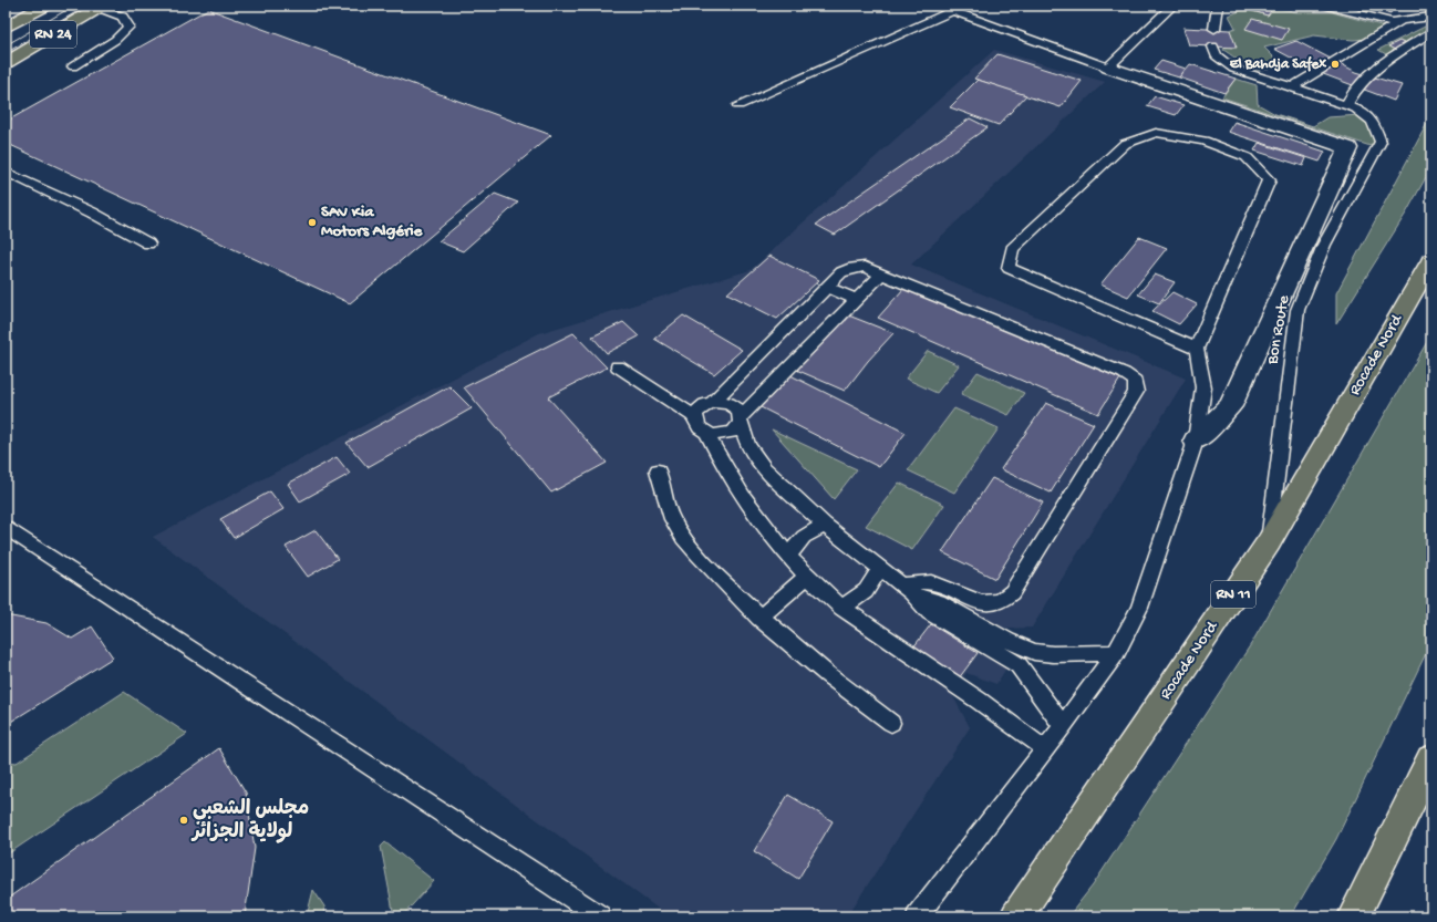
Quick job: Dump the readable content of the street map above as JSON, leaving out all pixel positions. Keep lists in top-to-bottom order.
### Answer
{
  "streets": {
    "main road": ["RN 24", "Rocade Nord", "RN 11"],
    "lane": ["Bon Route"]
  },
  "crossings": [
    ["Bon Route", "Rocade Nord"]
  ],
  "places": ["El Bahdja Safex", "SAV Kia Motors Algérie", "مجلس الشعبي لولاية الجزائر"]
}
